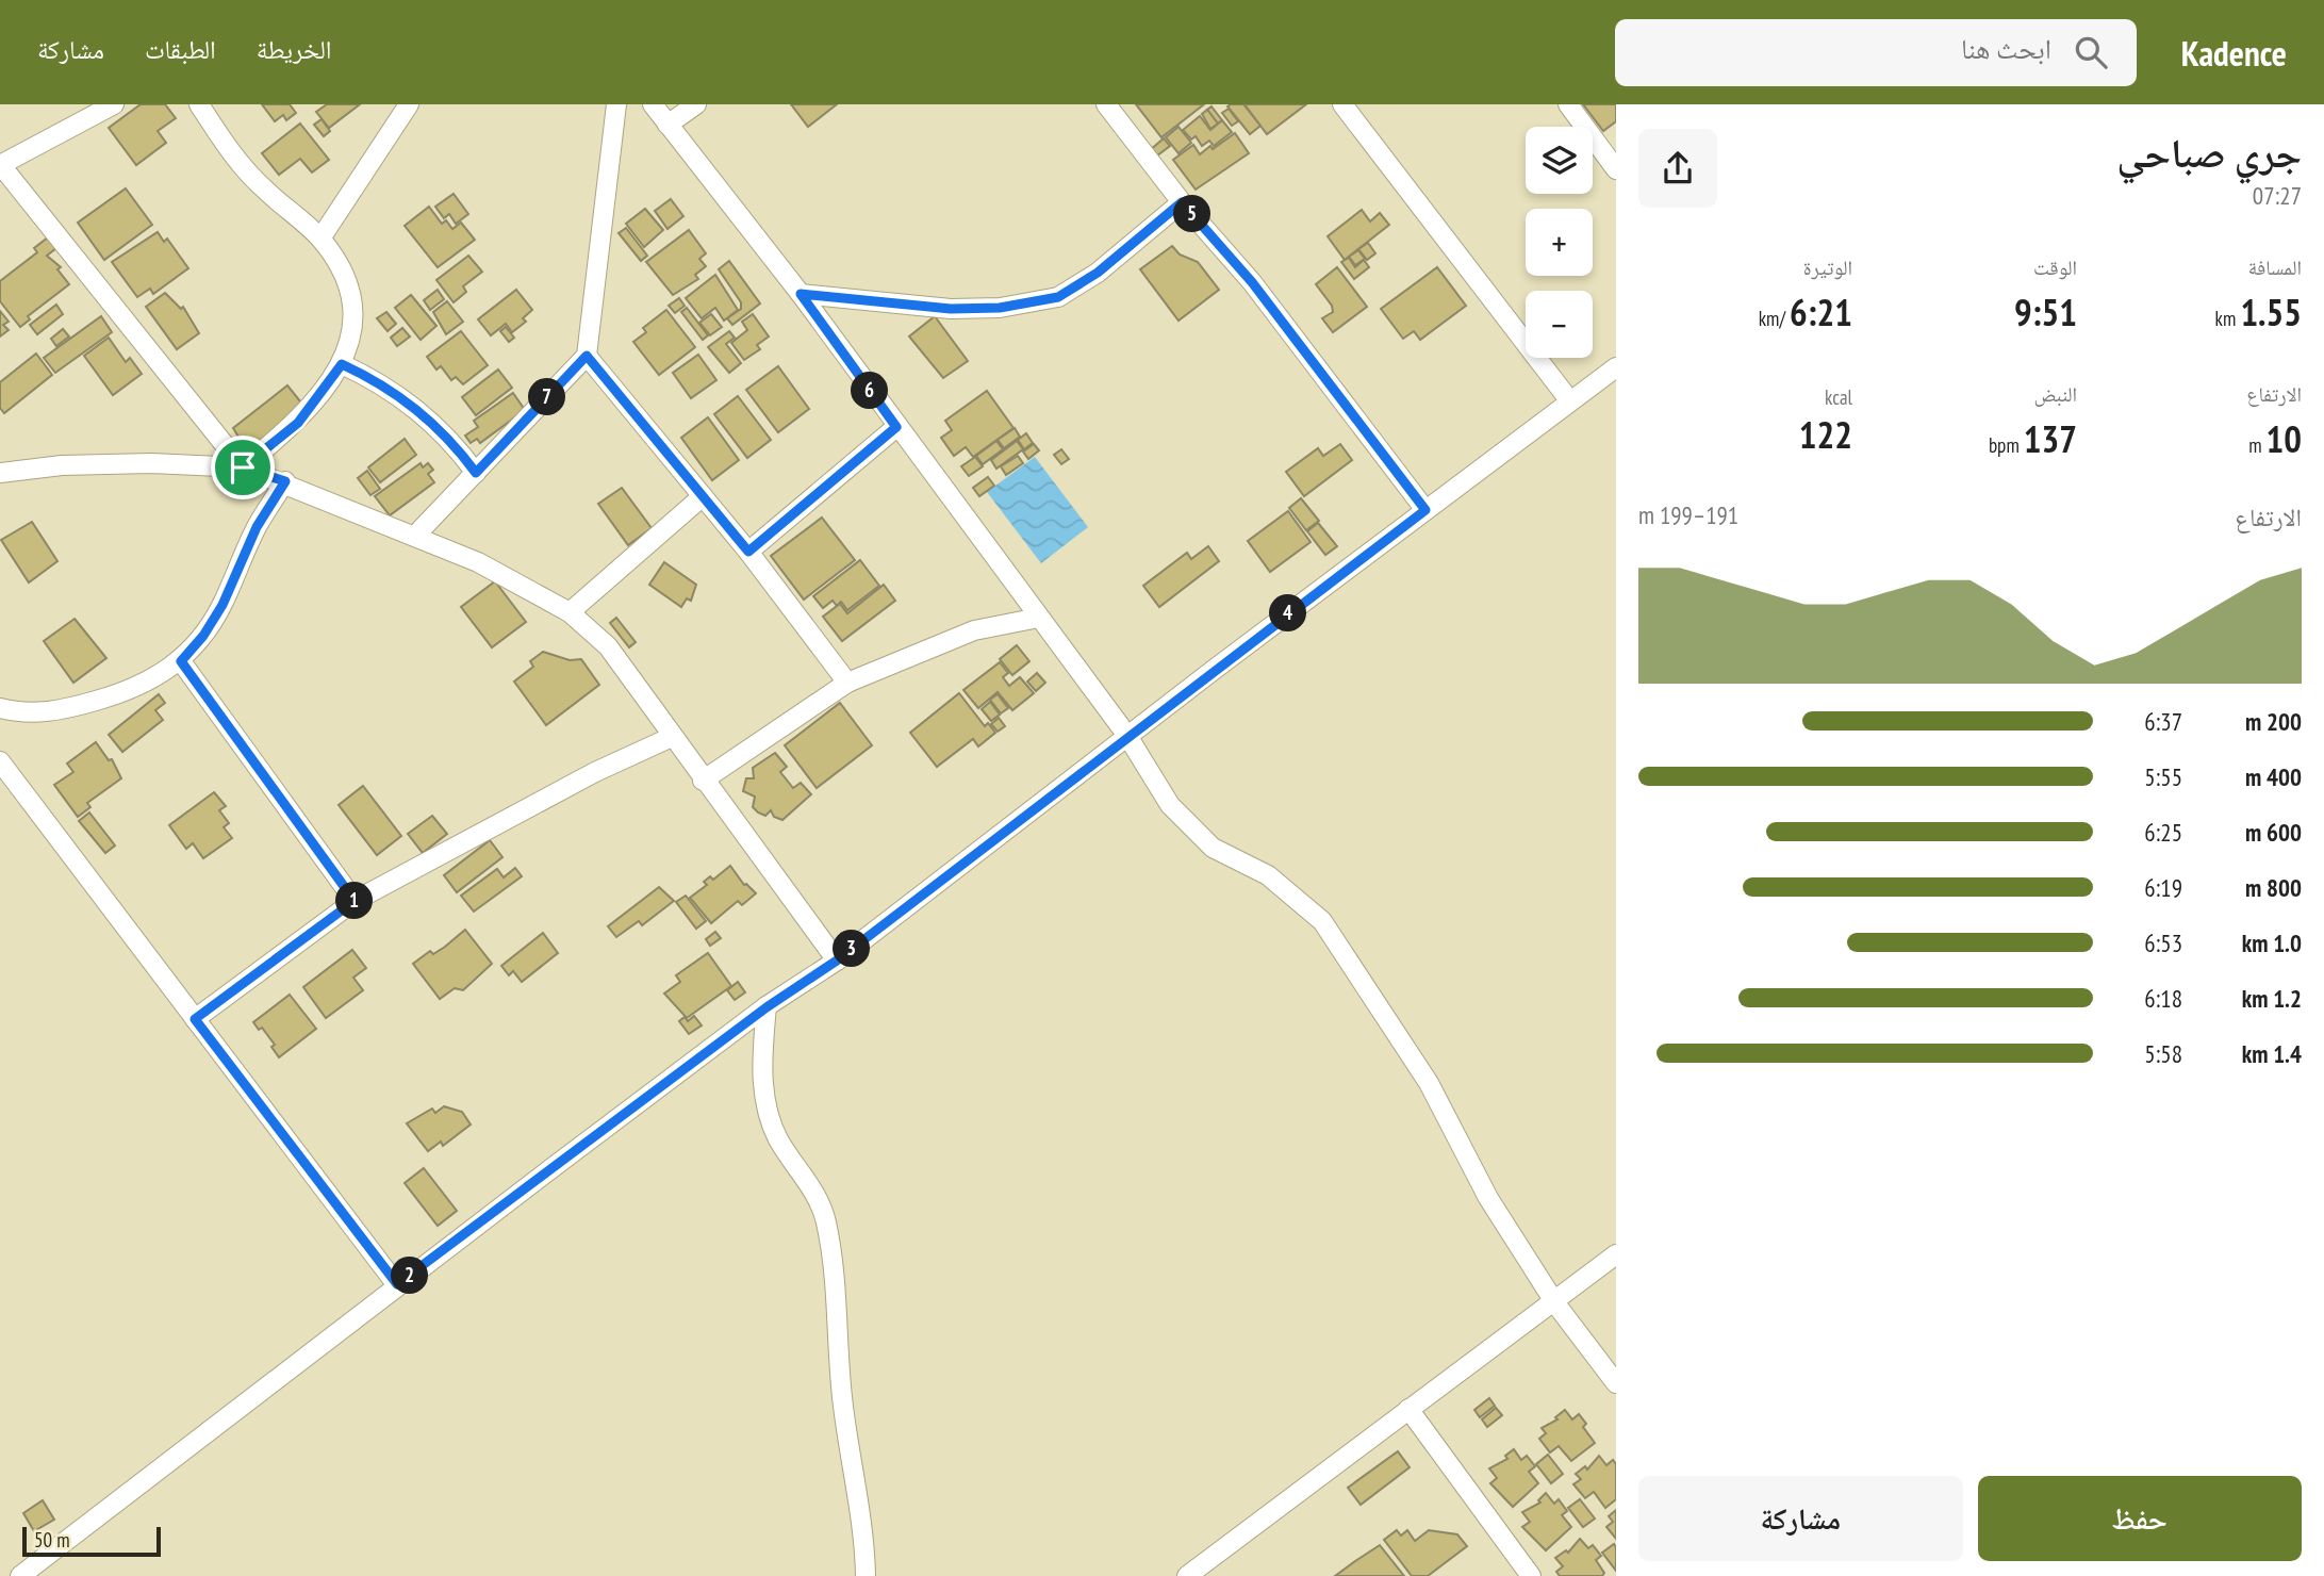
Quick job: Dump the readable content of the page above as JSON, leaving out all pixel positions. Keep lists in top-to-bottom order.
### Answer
{
  "scale_bar": "50 m",
  "page": {
    "header": "Kadence",
    "search": "ابحث هنا",
    "nav": ["الخريطة", "الطبقات", "مشاركة"],
    "heading": ["جري صباحي", "07:27"],
    "map_buttons": ["+", "−"],
    "pins": [
      "5",
      "6",
      "7",
      "4",
      "1",
      "3",
      "2"
    ],
    "stats": [
      ["المسافة", "1.55 km"],
      ["الوقت", "9:51"],
      ["الوتيرة", "6:21 /km"],
      ["الارتفاع", "10 m"],
      ["النبض", "137 bpm"],
      ["kcal", "122"]
    ],
    "chart": ["الارتفاع", "191–199 m"],
    "list": [
      {
        "name": "200 m",
        "note": "6:37"
      },
      {
        "name": "400 m",
        "note": "5:55"
      },
      {
        "name": "600 m",
        "note": "6:25"
      },
      {
        "name": "800 m",
        "note": "6:19"
      },
      {
        "name": "1.0 km",
        "note": "6:53"
      },
      {
        "name": "1.2 km",
        "note": "6:18"
      },
      {
        "name": "1.4 km",
        "note": "5:58"
      }
    ],
    "buttons": ["حفظ", "مشاركة"],
    "scale": "50 m"
  }
}
